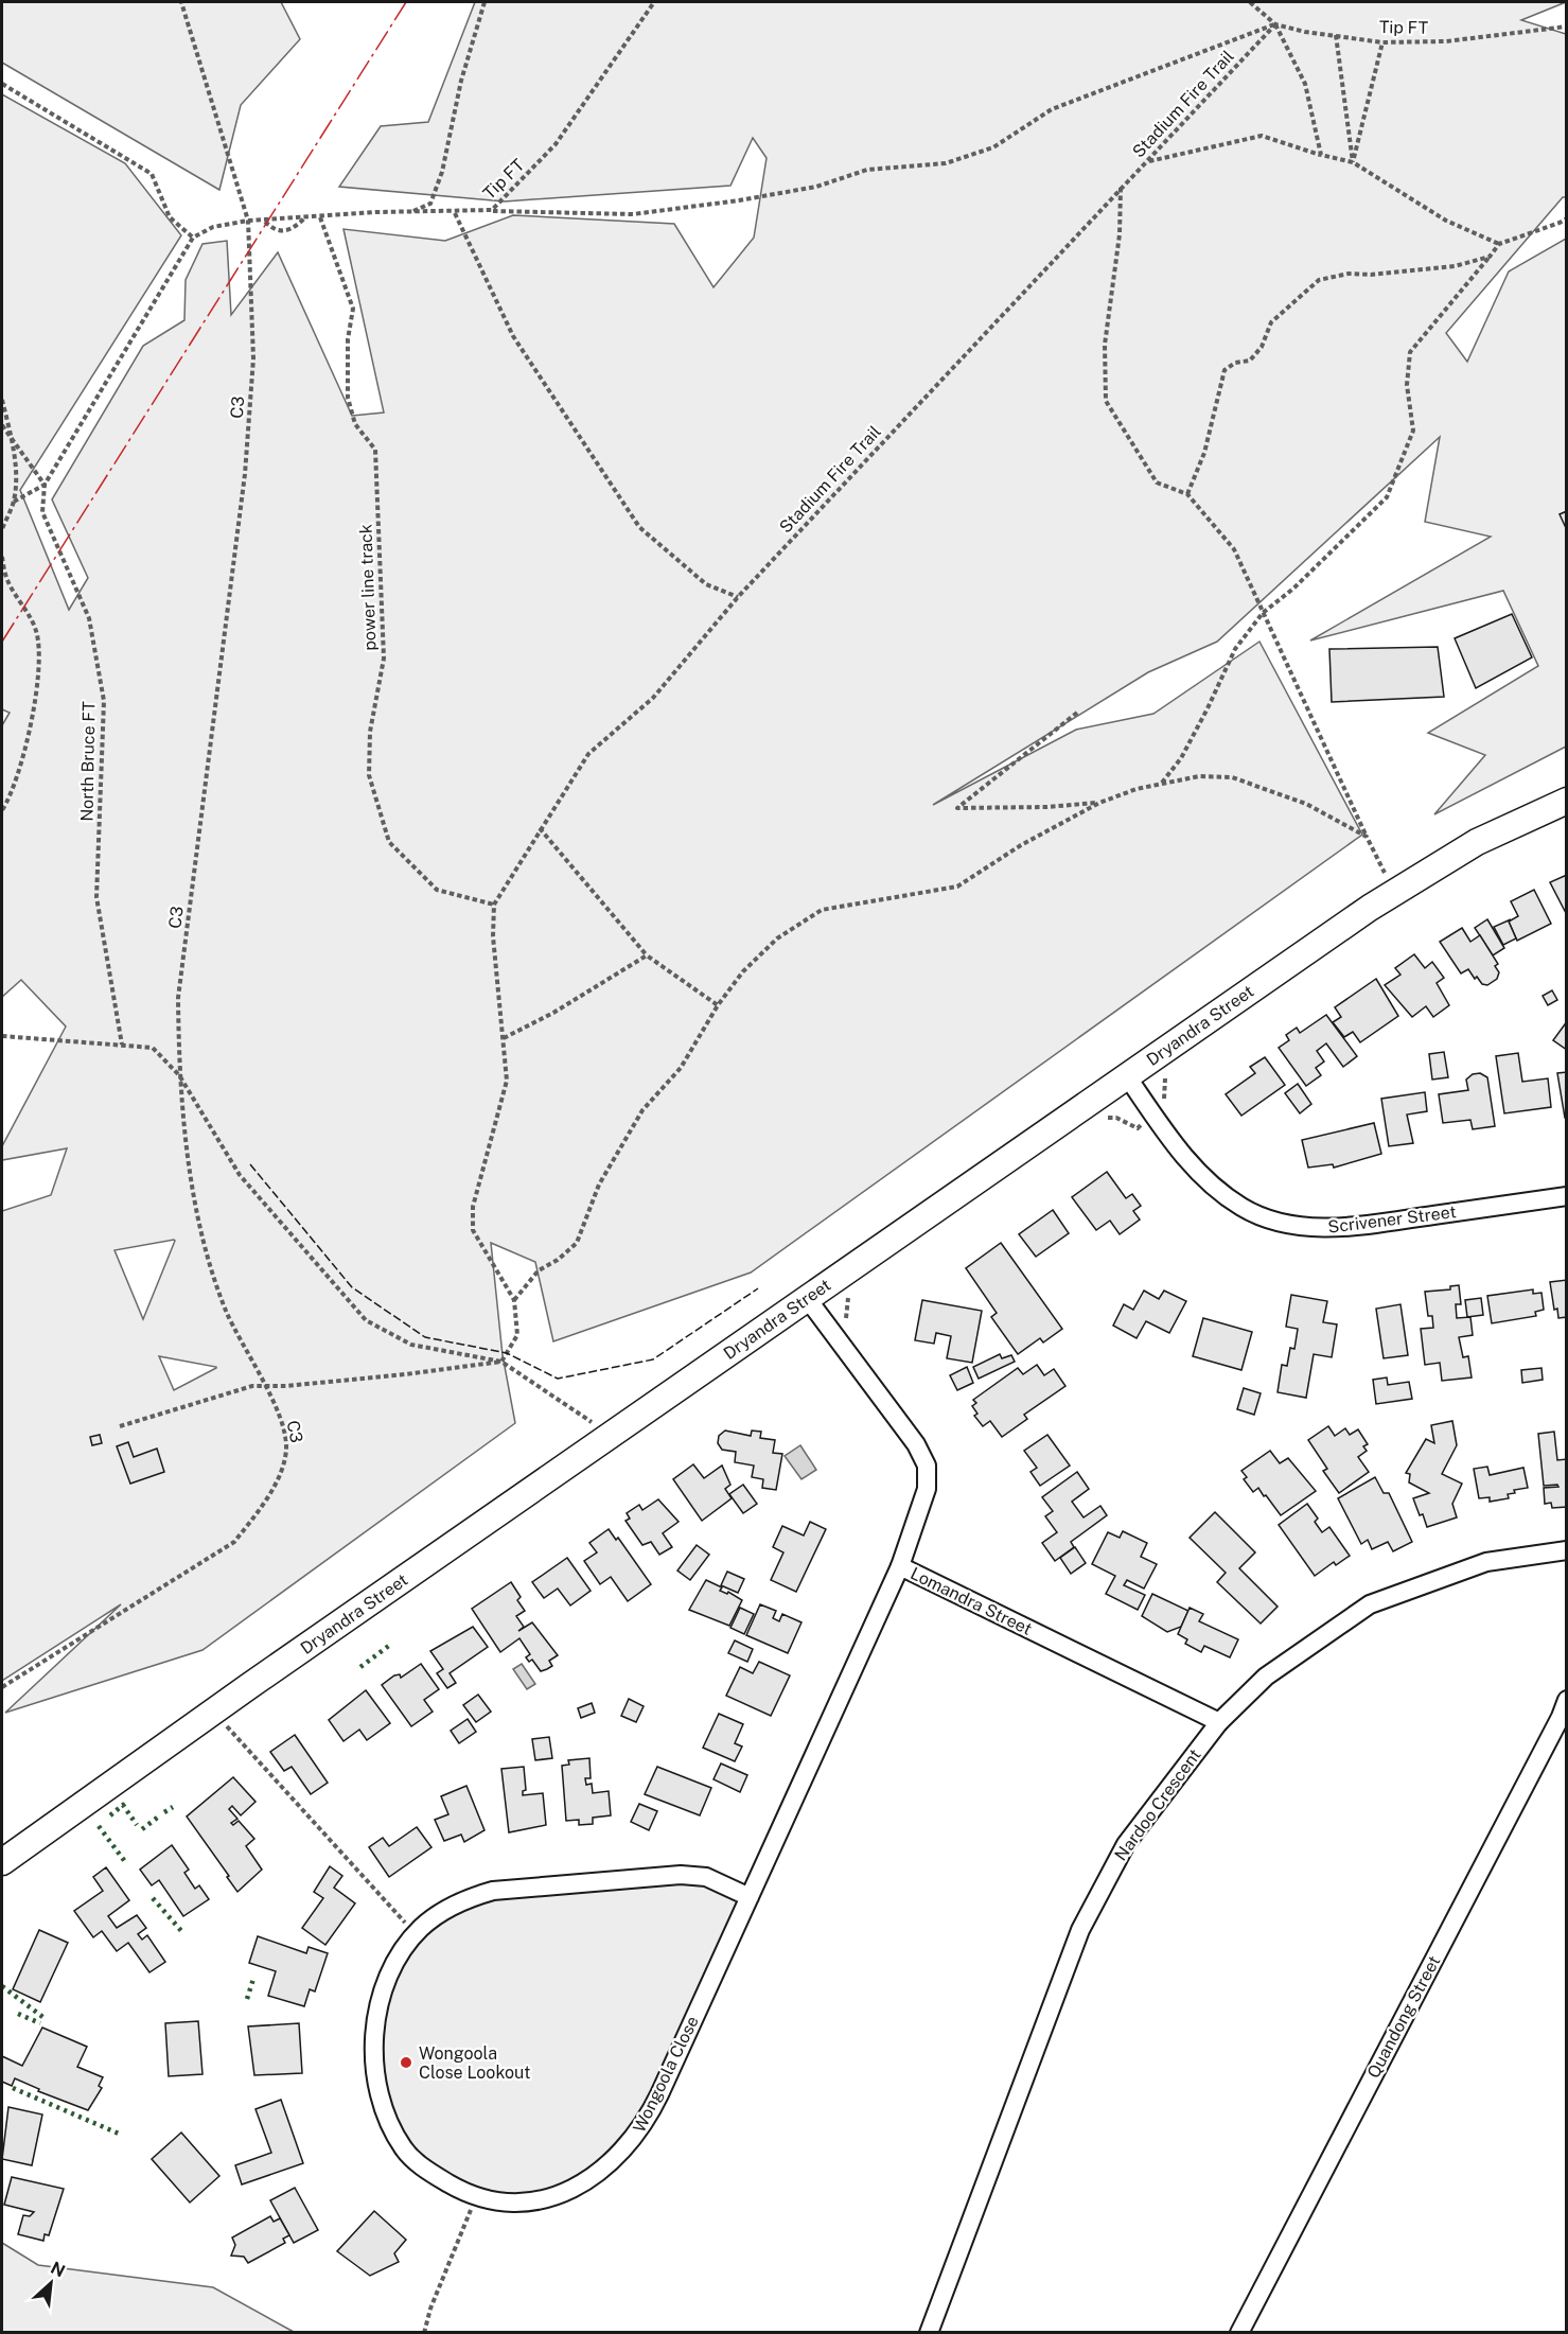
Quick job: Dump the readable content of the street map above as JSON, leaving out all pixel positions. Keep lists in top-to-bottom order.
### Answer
{
  "streets": {
    "street": [
      "Dryandra Street",
      "Scrivener Street",
      "Lomandra Street",
      "Nardoo Crescent",
      "Quandong Street",
      "Wongoola Close"
    ],
    "path": [
      "Tip FT",
      "Stadium Fire Trail",
      "C3",
      "power line track",
      "North Bruce FT"
    ]
  },
  "crossings": [
    ["Tip FT", "Stadium Fire Trail"],
    ["Tip FT", "C3"],
    ["Tip FT", "power line track"],
    ["Stadium Fire Trail", "power line track"],
    ["Dryandra Street", "Scrivener Street"],
    ["Dryandra Street", "Lomandra Street"],
    ["Lomandra Street", "Nardoo Crescent"],
    ["Lomandra Street", "Wongoola Close"]
  ],
  "places": ["Wongoola Close Lookout"],
  "north": "top right"
}
